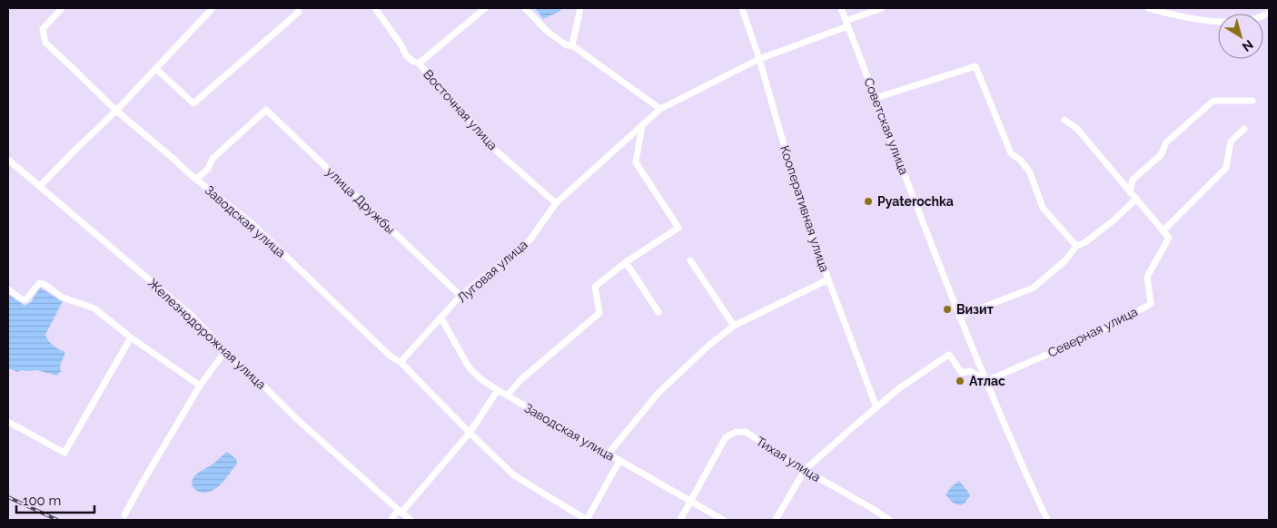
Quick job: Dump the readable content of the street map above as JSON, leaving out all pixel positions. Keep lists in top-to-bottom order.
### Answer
{
  "streets": {
    "street": [
      "Восточная улица",
      "Советская улица",
      "улица Дружбы",
      "Кооперативная улица",
      "Заводская улица",
      "Луговая улица",
      "Северная улица",
      "Железнодорожная улица",
      "Тихая улица"
    ]
  },
  "crossings": [
    ["Восточная улица", "Луговая улица"],
    ["Советская улица", "Луговая улица"],
    ["Советская улица", "Северная улица"],
    ["улица Дружбы", "Заводская улица"],
    ["улица Дружбы", "Луговая улица"],
    ["Кооперативная улица", "Луговая улица"],
    ["Заводская улица", "Луговая улица"],
    ["Заводская улица", "Тихая улица"]
  ],
  "places": ["Pyaterochka", "Визит", "Атлас"],
  "scale_bar": "100 m",
  "north": "bottom right"
}
